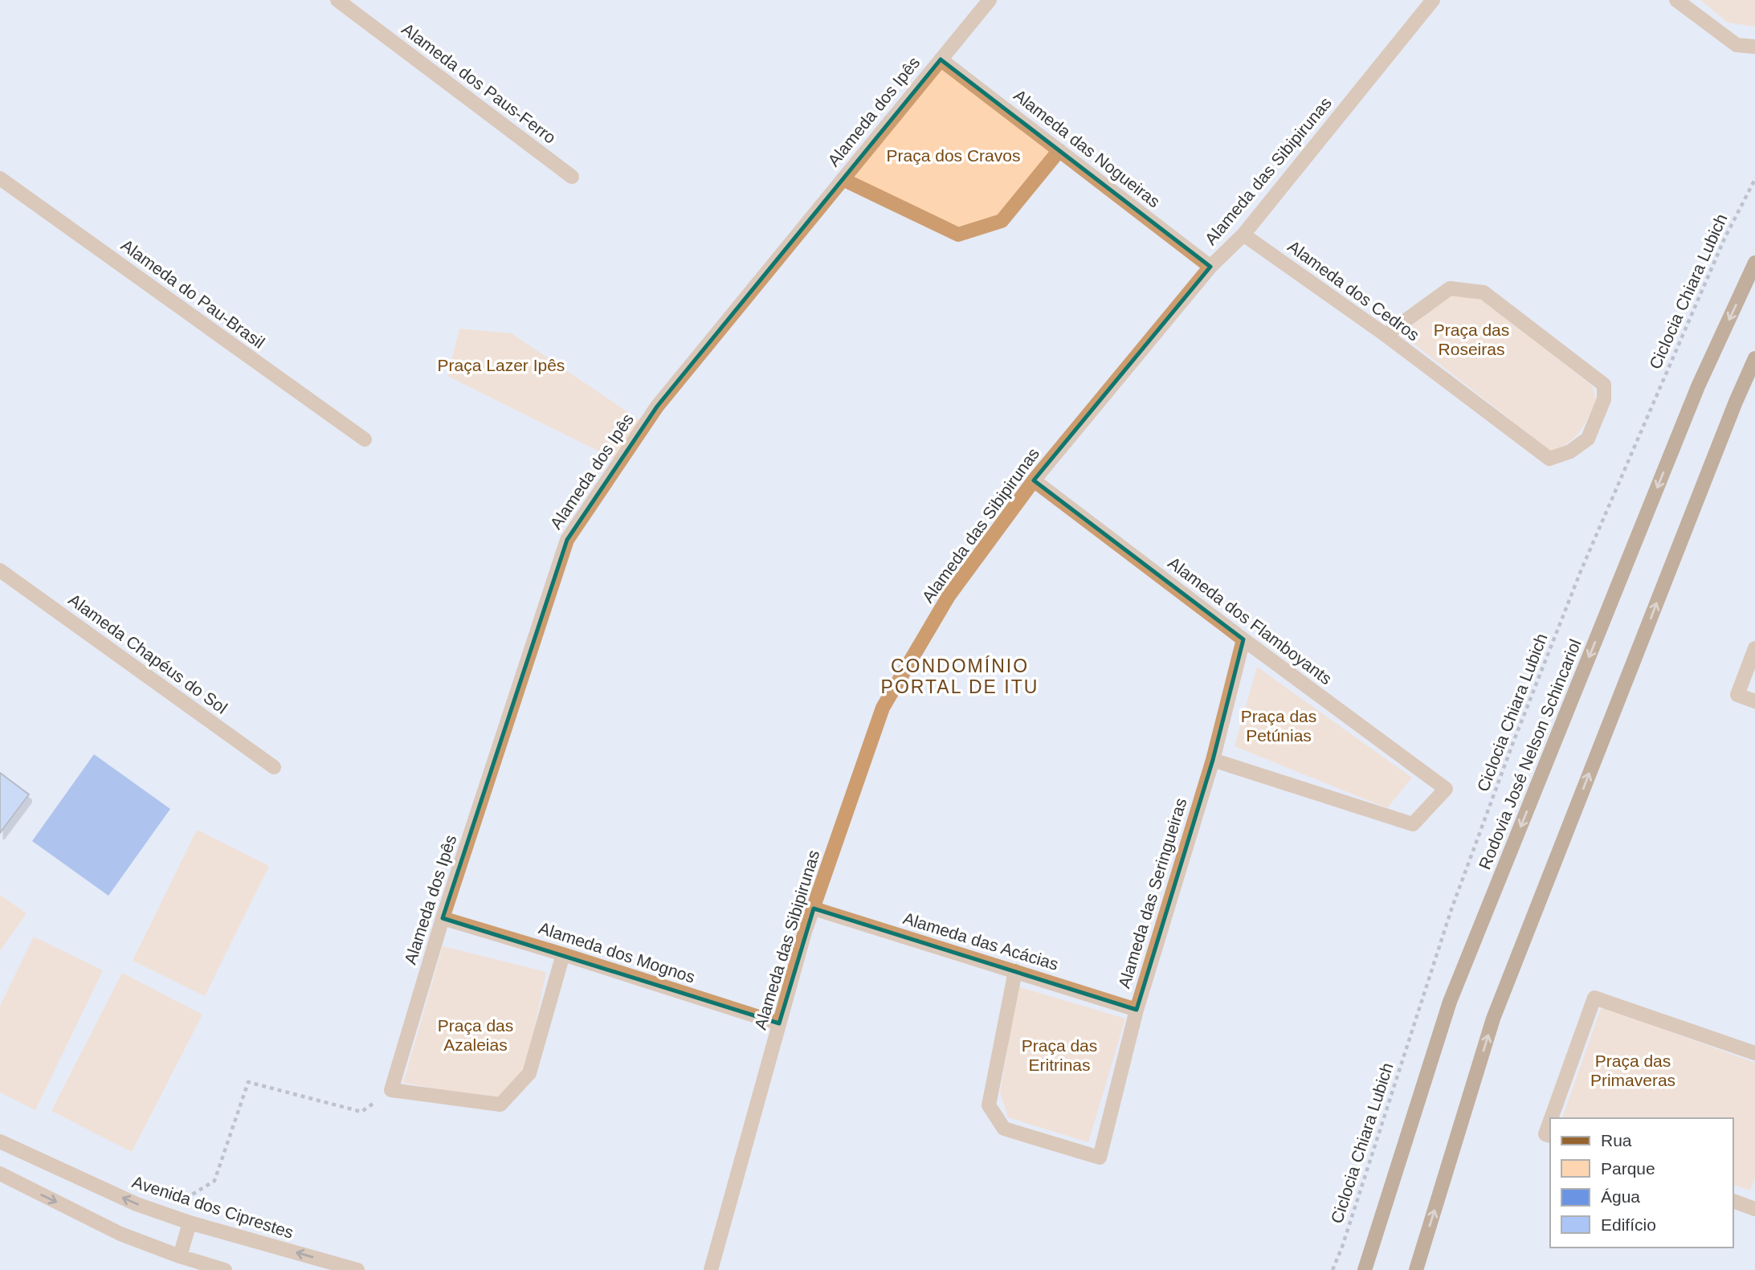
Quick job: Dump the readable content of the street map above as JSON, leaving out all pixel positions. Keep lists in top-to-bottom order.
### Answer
{
  "streets": {
    "main road": ["Rodovia José Nelson Schincariol"],
    "street": [
      "Alameda dos Paus-Ferro",
      "Alameda dos Ipês",
      "Alameda das Nogueiras",
      "Alameda das Sibipirunas",
      "Alameda dos Cedros",
      "Alameda do Pau-Brasil",
      "Alameda dos Flamboyants",
      "Alameda Chapéus do Sol",
      "Alameda das Seringueiras",
      "Alameda das Acácias",
      "Alameda dos Mognos",
      "Avenida dos Ciprestes"
    ],
    "path": ["Ciclocia Chiara Lubich"]
  },
  "crossings": [
    ["Alameda dos Ipês", "Alameda das Nogueiras"],
    ["Alameda dos Ipês", "Alameda dos Mognos"],
    ["Alameda das Nogueiras", "Alameda das Sibipirunas"],
    ["Alameda das Sibipirunas", "Alameda dos Cedros"],
    ["Alameda das Sibipirunas", "Alameda dos Flamboyants"],
    ["Alameda das Sibipirunas", "Alameda das Acácias"],
    ["Alameda das Sibipirunas", "Alameda dos Mognos"],
    ["Alameda dos Flamboyants", "Alameda das Seringueiras"],
    ["Alameda das Seringueiras", "Alameda das Acácias"]
  ],
  "districts": ["CONDOMÍNIO PORTAL DE ITU"],
  "parks": [
    "Praça dos Cravos",
    "Praça das Roseiras",
    "Praça Lazer Ipês",
    "Praça das Petúnias",
    "Praça das Azaleias",
    "Praça das Eritrinas",
    "Praça das Primaveras"
  ],
  "legend": [
    "Rua",
    "Parque",
    "Água",
    "Edifício"
  ]
}
